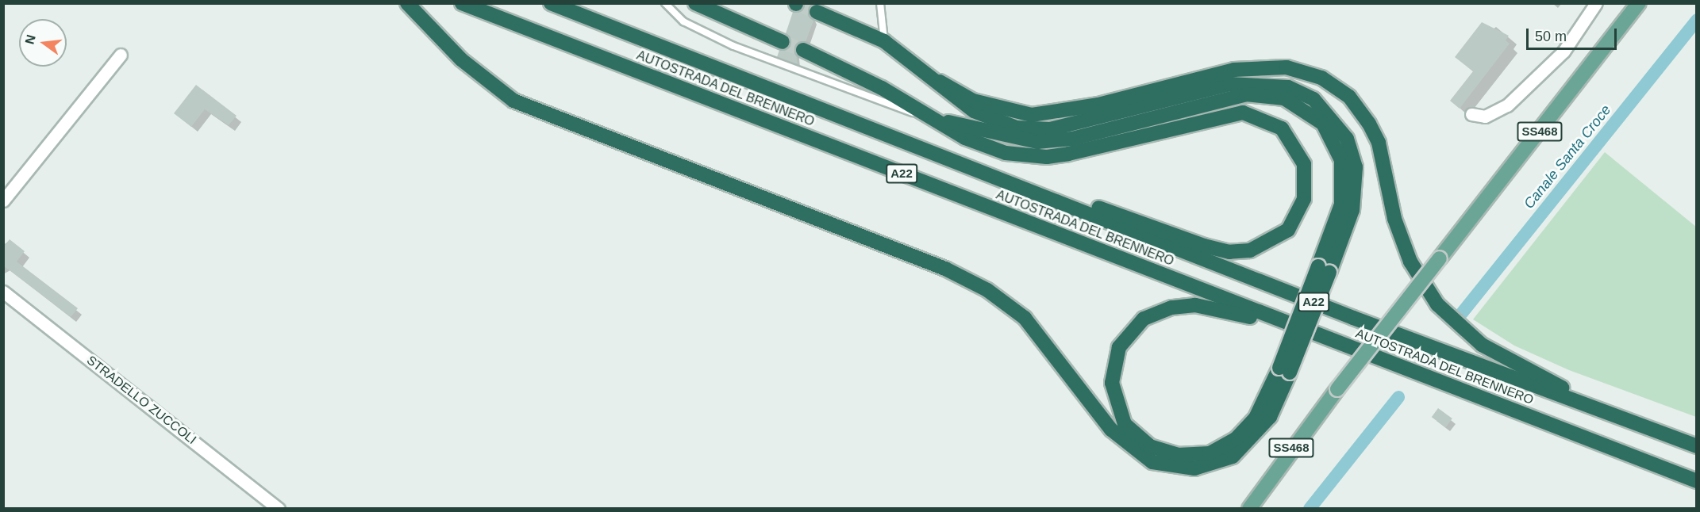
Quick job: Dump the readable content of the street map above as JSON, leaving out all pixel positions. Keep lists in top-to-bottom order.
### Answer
{
  "streets": {
    "highway": ["AUTOSTRADA DEL BRENNERO", "A22"],
    "main road": ["SS468"],
    "street": ["STRADELLO ZUCCOLI"]
  },
  "water": ["Canale Santa Croce"],
  "scale_bar": "50 m",
  "north": "left"
}
